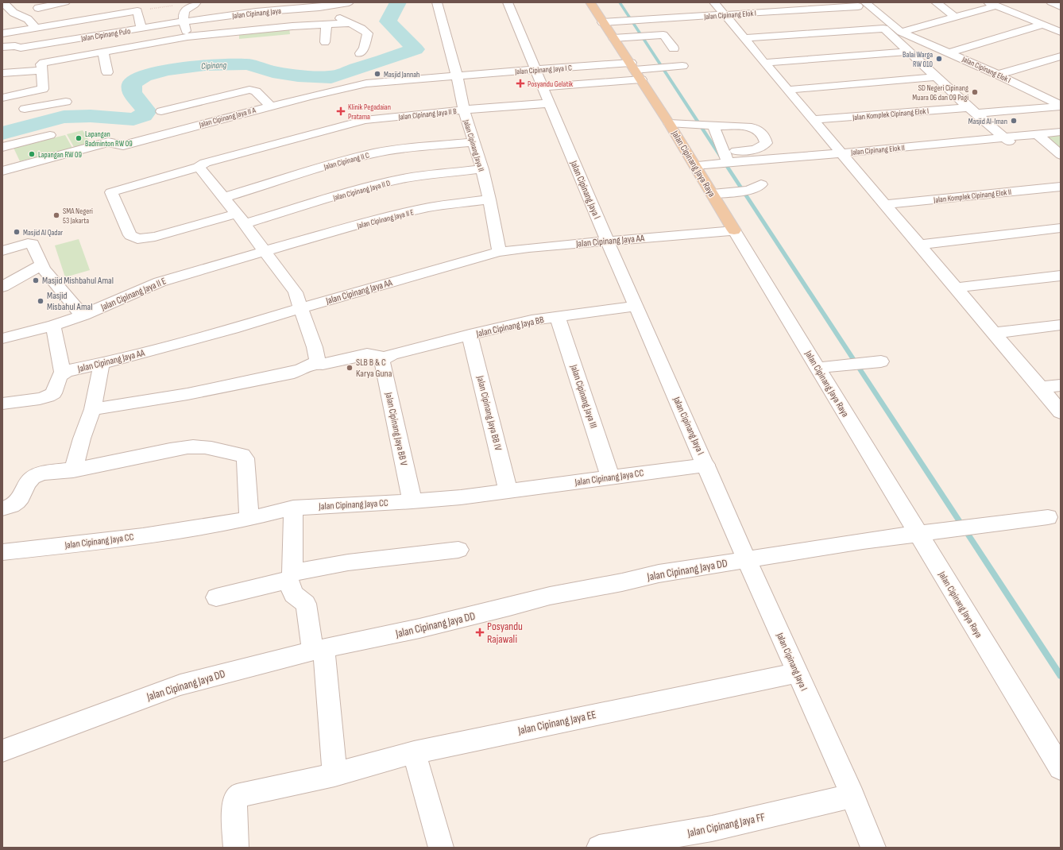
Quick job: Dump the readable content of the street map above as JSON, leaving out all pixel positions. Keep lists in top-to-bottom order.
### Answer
{
  "streets": {
    "main road": ["Jalan Cipinang Jaya Raya"],
    "street": [
      "Jalan Cipinang Jaya",
      "Jalan Cipinang Elok I",
      "Jalan Cipinang Pulo",
      "Jalan Cipinang Jaya I C",
      "Jalan Cipinang Jaya II B",
      "Jalan Komplek Cipinang Elok I",
      "Jalan Cipinang Jaya II A",
      "Jalan Cipinang Jaya II",
      "Jalan Cipinang Elok II",
      "Jalan Cipinang II C",
      "Jalan Cipinang Jaya II D",
      "Jalan Cipinang Jaya I",
      "Jalan Komplek Cipinang Elok II",
      "Jalan Cipinang Jaya II E",
      "Jalan Cipinang Jaya AA",
      "Jalan Cipinang Jaya BB",
      "Jalan Cipinang Jaya III",
      "Jalan Cipinang Jaya BB IV",
      "Jalan Cipinang Jaya BB V",
      "Jalan Cipinang Jaya CC",
      "Jalan Cipinang Jaya DD",
      "Jalan Cipinang Jaya EE",
      "Jalan Cipinang Jaya FF"
    ]
  },
  "crossings": [
    ["Jalan Cipinang Jaya", "Jalan Cipinang Pulo"],
    ["Jalan Cipinang Elok I", "Jalan Komplek Cipinang Elok I"],
    ["Jalan Cipinang Elok I", "Jalan Cipinang Jaya Raya"],
    ["Jalan Cipinang Jaya I C", "Jalan Cipinang Jaya II A"],
    ["Jalan Cipinang Jaya I C", "Jalan Cipinang Jaya II"],
    ["Jalan Cipinang Jaya I C", "Jalan Cipinang Jaya Raya"],
    ["Jalan Cipinang Jaya I C", "Jalan Cipinang Jaya I"],
    ["Jalan Cipinang Jaya II B", "Jalan Cipinang Jaya II"],
    ["Jalan Cipinang Jaya II B", "Jalan Cipinang Jaya II D"],
    ["Jalan Cipinang Jaya II B", "Jalan Cipinang Jaya I"],
    ["Jalan Cipinang Jaya II A", "Jalan Cipinang Jaya II"],
    ["Jalan Cipinang Jaya II", "Jalan Cipinang II C"],
    ["Jalan Cipinang Jaya II", "Jalan Cipinang Jaya II D"],
    ["Jalan Cipinang Jaya II", "Jalan Cipinang Jaya II E"],
    ["Jalan Cipinang Jaya II", "Jalan Cipinang Jaya AA"],
    ["Jalan Cipinang Elok II", "Jalan Cipinang Jaya Raya"],
    ["Jalan Cipinang Jaya Raya", "Jalan Cipinang Jaya AA"],
    ["Jalan Cipinang Jaya Raya", "Jalan Cipinang Jaya DD"],
    ["Jalan Cipinang Jaya I", "Jalan Cipinang Jaya AA"],
    ["Jalan Cipinang Jaya I", "Jalan Cipinang Jaya BB"],
    ["Jalan Cipinang Jaya I", "Jalan Cipinang Jaya CC"],
    ["Jalan Cipinang Jaya I", "Jalan Cipinang Jaya DD"],
    ["Jalan Cipinang Jaya I", "Jalan Cipinang Jaya EE"],
    ["Jalan Cipinang Jaya I", "Jalan Cipinang Jaya FF"],
    ["Jalan Cipinang Jaya BB", "Jalan Cipinang Jaya III"],
    ["Jalan Cipinang Jaya BB", "Jalan Cipinang Jaya BB IV"],
    ["Jalan Cipinang Jaya BB", "Jalan Cipinang Jaya BB V"],
    ["Jalan Cipinang Jaya III", "Jalan Cipinang Jaya CC"],
    ["Jalan Cipinang Jaya BB IV", "Jalan Cipinang Jaya CC"],
    ["Jalan Cipinang Jaya BB V", "Jalan Cipinang Jaya CC"]
  ],
  "water": ["Cipinang"],
  "places": {
    "other": [
      "Balai Warga RW 010",
      "Masjid Jannah",
      "SD Negeri Cipinang Muara 06 dan 09 Pagi",
      "Masjid Al-Iman",
      "Lapangan Badminton RW 09",
      "Lapangan RW 09",
      "SMA Negeri 53 Jakarta",
      "Masjid Al Qadar",
      "Masjid Mishbahul Amal",
      "Masjid Misbahul Amal",
      "SLB B & C Karya Guna"
    ],
    "health": ["Posyandu Gelatik", "Klinik Pegadaian Pratama", "Posyandu Rajawali"]
  }
}
